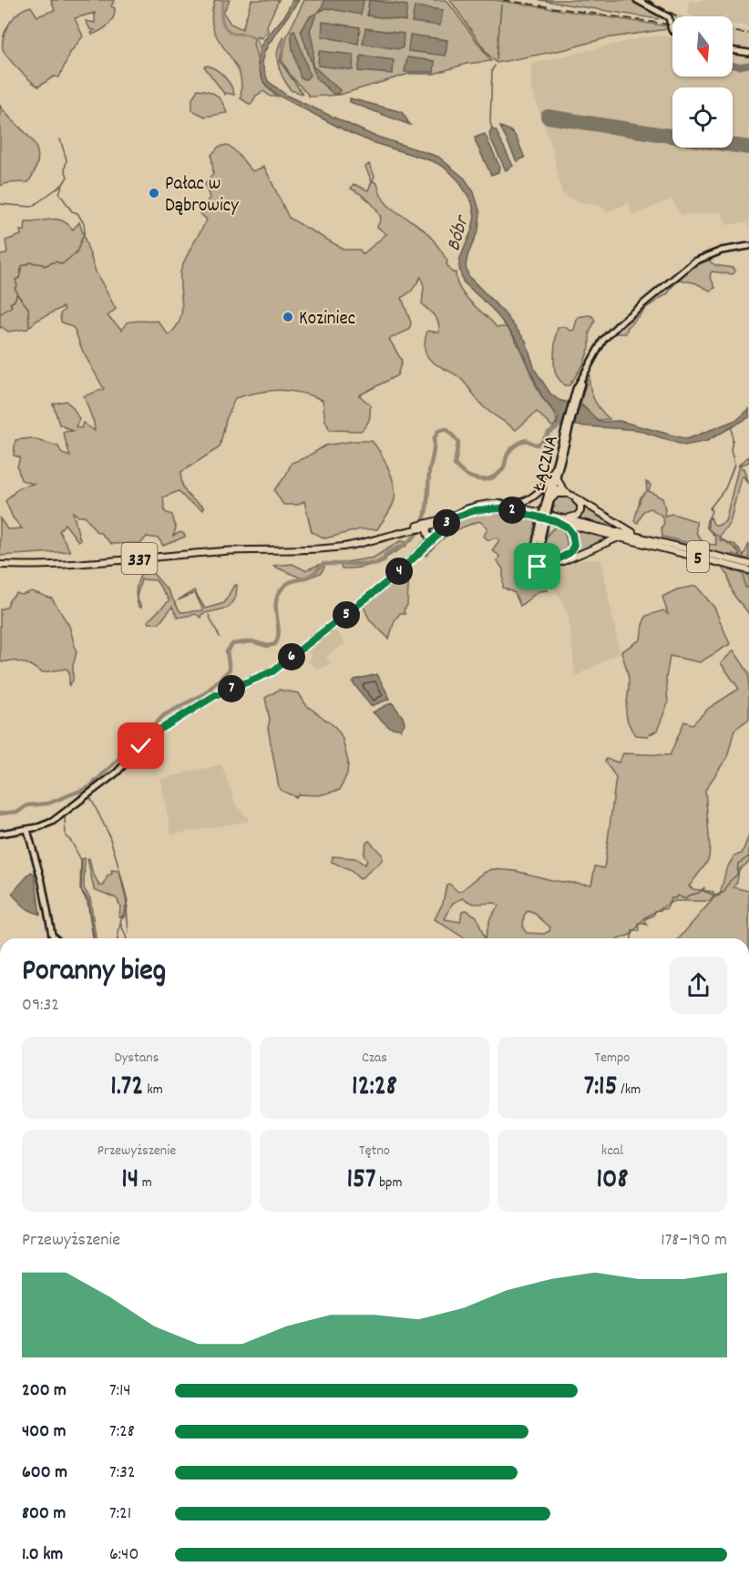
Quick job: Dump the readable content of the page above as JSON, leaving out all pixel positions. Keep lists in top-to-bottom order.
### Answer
{
  "streets": {
    "main road": ["5", "337"],
    "street": ["ŁĄCZNA"]
  },
  "crossings": [
    ["5", "337"]
  ],
  "water": ["Bóbr"],
  "places": ["Pałac w Dąbrowicy", "Koziniec"],
  "north": "bottom",
  "page": {
    "pins": [
      "2",
      "3",
      "4",
      "5",
      "6",
      "7"
    ],
    "heading": ["Poranny bieg", "09:32"],
    "stats": [
      ["Dystans", "1.72 km"],
      ["Czas", "12:28"],
      ["Tempo", "7:15 /km"],
      ["Przewyższenie", "14 m"],
      ["Tętno", "157 bpm"],
      ["kcal", "108"]
    ],
    "chart": ["Przewyższenie", "178–190 m"],
    "list": [
      {
        "name": "200 m",
        "note": "7:14"
      },
      {
        "name": "400 m",
        "note": "7:28"
      },
      {
        "name": "600 m",
        "note": "7:32"
      },
      {
        "name": "800 m",
        "note": "7:21"
      },
      {
        "name": "1.0 km",
        "note": "6:40"
      }
    ]
  }
}
